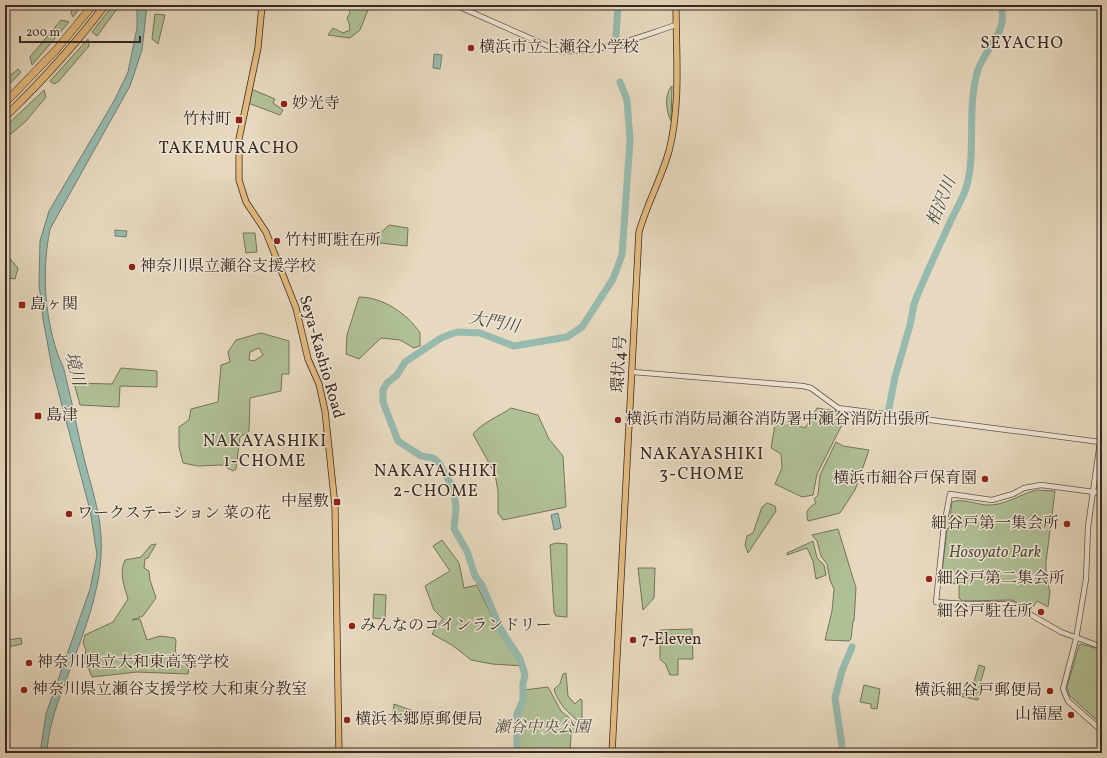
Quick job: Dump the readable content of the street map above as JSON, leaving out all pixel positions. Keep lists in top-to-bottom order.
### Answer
{
  "streets": {
    "main road": ["Seya-Kashio Road", "環状4号"]
  },
  "districts": [
    "SEYACHO",
    "TAKEMURACHO",
    "NAKAYASHIKI 1-CHOME",
    "NAKAYASHIKI 3-CHOME",
    "NAKAYASHIKI 2-CHOME"
  ],
  "water": ["相沢川", "大門川", "境川"],
  "parks": ["Hosoyato Park", "瀬谷中央公園"],
  "places": {
    "other": [
      "横浜市立上瀬谷小学校",
      "妙光寺",
      "竹村町駐在所",
      "神奈川県立瀬谷支援学校",
      "横浜市消防局瀬谷消防署中瀬谷消防出張所",
      "横浜市細谷戸保育園",
      "ワークステーション 菜の花",
      "細谷戸第一集会所",
      "細谷戸第二集会所",
      "細谷戸駐在所",
      "みんなのコインランドリー",
      "7-Eleven",
      "神奈川県立大和東高等学校",
      "神奈川県立瀬谷支援学校 大和東分教室",
      "横浜細谷戸郵便局",
      "山福屋",
      "横浜本郷原郵便局"
    ],
    "transit": [
      "竹村町",
      "島ヶ関",
      "島津",
      "中屋敷"
    ]
  },
  "scale_bar": "200 m"
}
